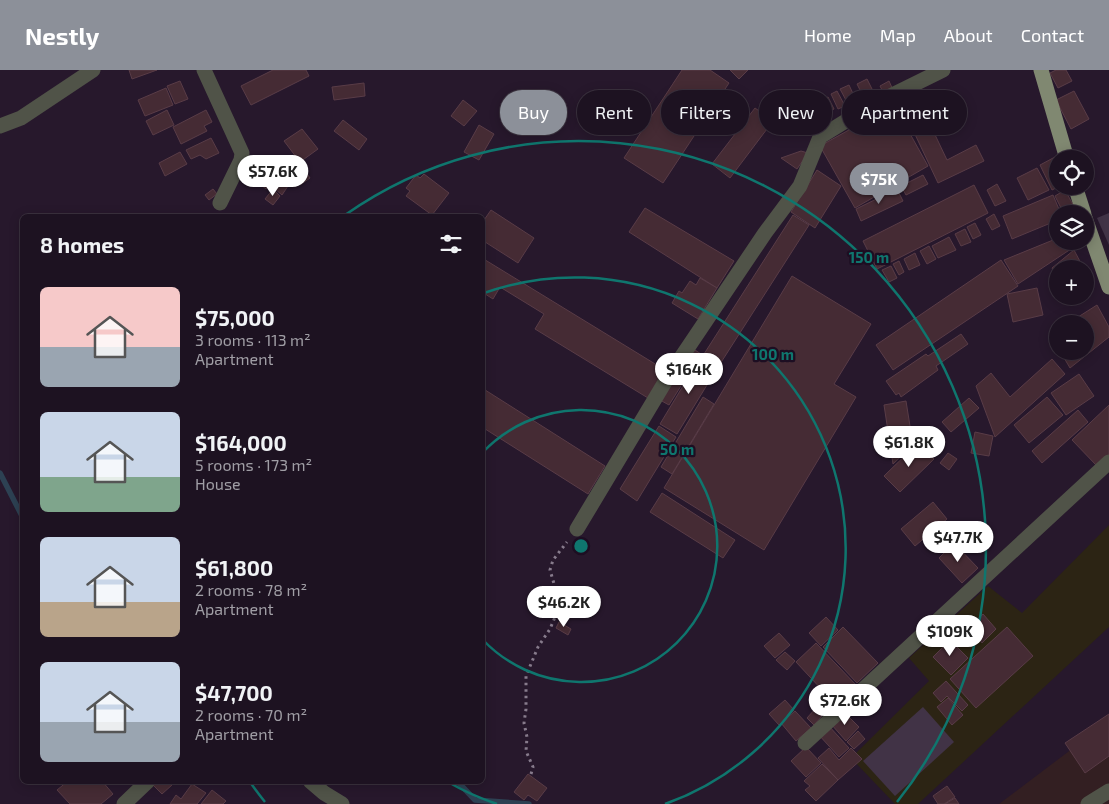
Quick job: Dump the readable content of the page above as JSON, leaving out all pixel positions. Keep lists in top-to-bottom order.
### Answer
{
  "page": {
    "header": "Nestly",
    "nav": [
      "Home",
      "Map",
      "About",
      "Contact"
    ],
    "chip": [
      "Buy",
      "Rent",
      "Filters",
      "New",
      "Apartment"
    ],
    "map_buttons": ["+", "−"],
    "price": [
      "$57.6K",
      "$75K",
      "$164K",
      "$61.8K",
      "$47.7K",
      "$46.2K",
      "$109K",
      "$72.6K"
    ],
    "heading": "8 homes",
    "list": [
      {
        "name": "$75,000",
        "note": "3 rooms · 113 m² · Apartment"
      },
      {
        "name": "$164,000",
        "note": "5 rooms · 173 m² · House"
      },
      {
        "name": "$61,800",
        "note": "2 rooms · 78 m² · Apartment"
      },
      {
        "name": "$47,700",
        "note": "2 rooms · 70 m² · Apartment"
      }
    ]
  },
  "rings": ["150 m", "100 m", "50 m"]
}
